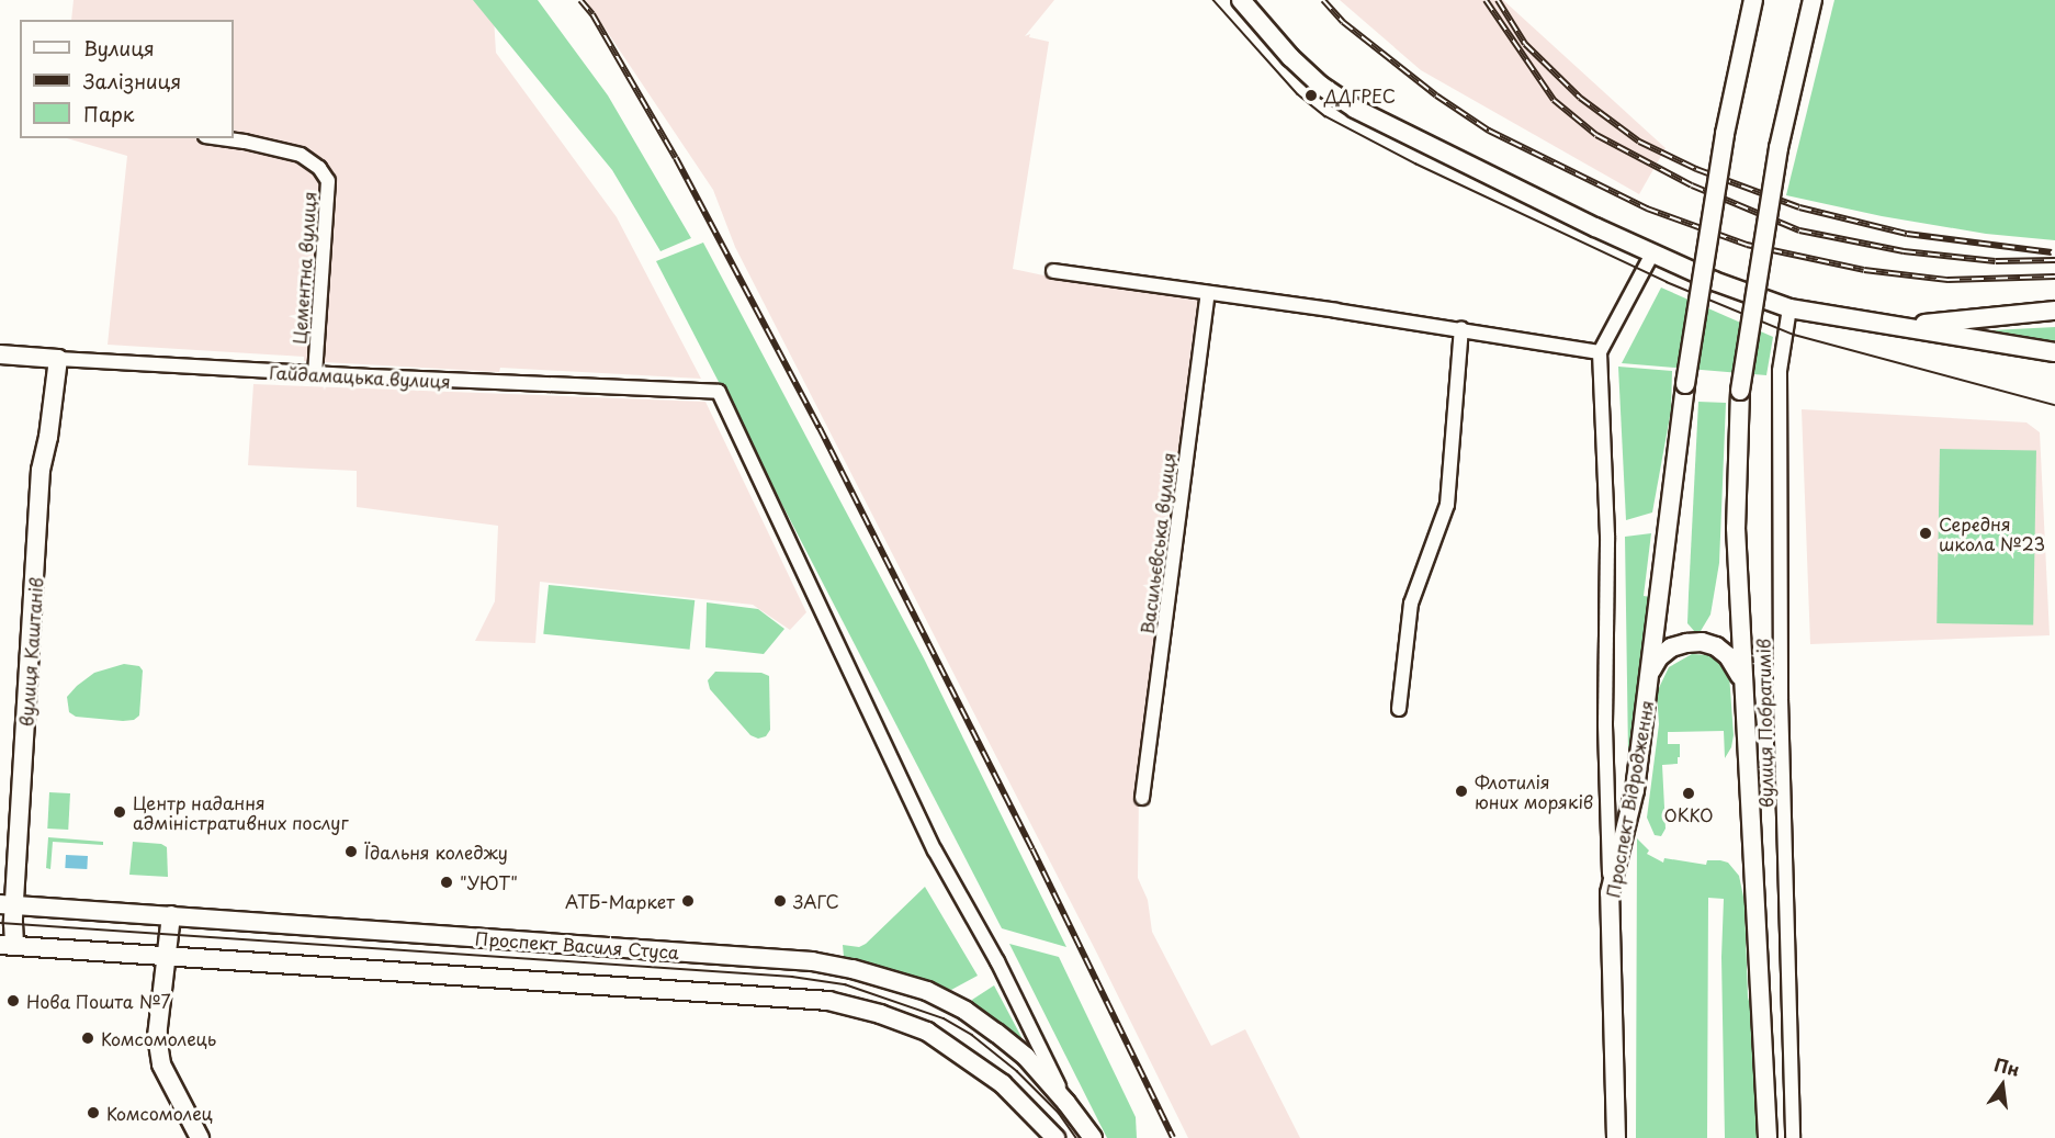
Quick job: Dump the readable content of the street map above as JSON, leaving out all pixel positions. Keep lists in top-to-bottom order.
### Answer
{
  "streets": {
    "main road": [
      "Гайдамацька вулиця",
      "вулиця Каштанів",
      "Проспект Відродження",
      "Проспект Василя Стуса"
    ],
    "street": ["Цементна вулиця", "Васильєвська вулиця", "вулиця Побратимів"]
  },
  "crossings": [
    ["Цементна вулиця", "Гайдамацька вулиця"],
    ["Гайдамацька вулиця", "вулиця Каштанів"],
    ["Гайдамацька вулиця", "Проспект Василя Стуса"],
    ["вулиця Каштанів", "Проспект Василя Стуса"]
  ],
  "places": [
    "ДДГРЕС",
    "Середня школа №23",
    "Флотилія юних моряків",
    "ОККО",
    "Центр надання адміністративних послуг",
    "Їдальня коледжу",
    "\"УЮТ\"",
    "АТБ-Маркет",
    "ЗАГС",
    "Нова Пошта №7",
    "Комсомолець",
    "Комсомолец"
  ],
  "legend": ["Вулиця", "Залізниця", "Парк"],
  "north": "top"
}
